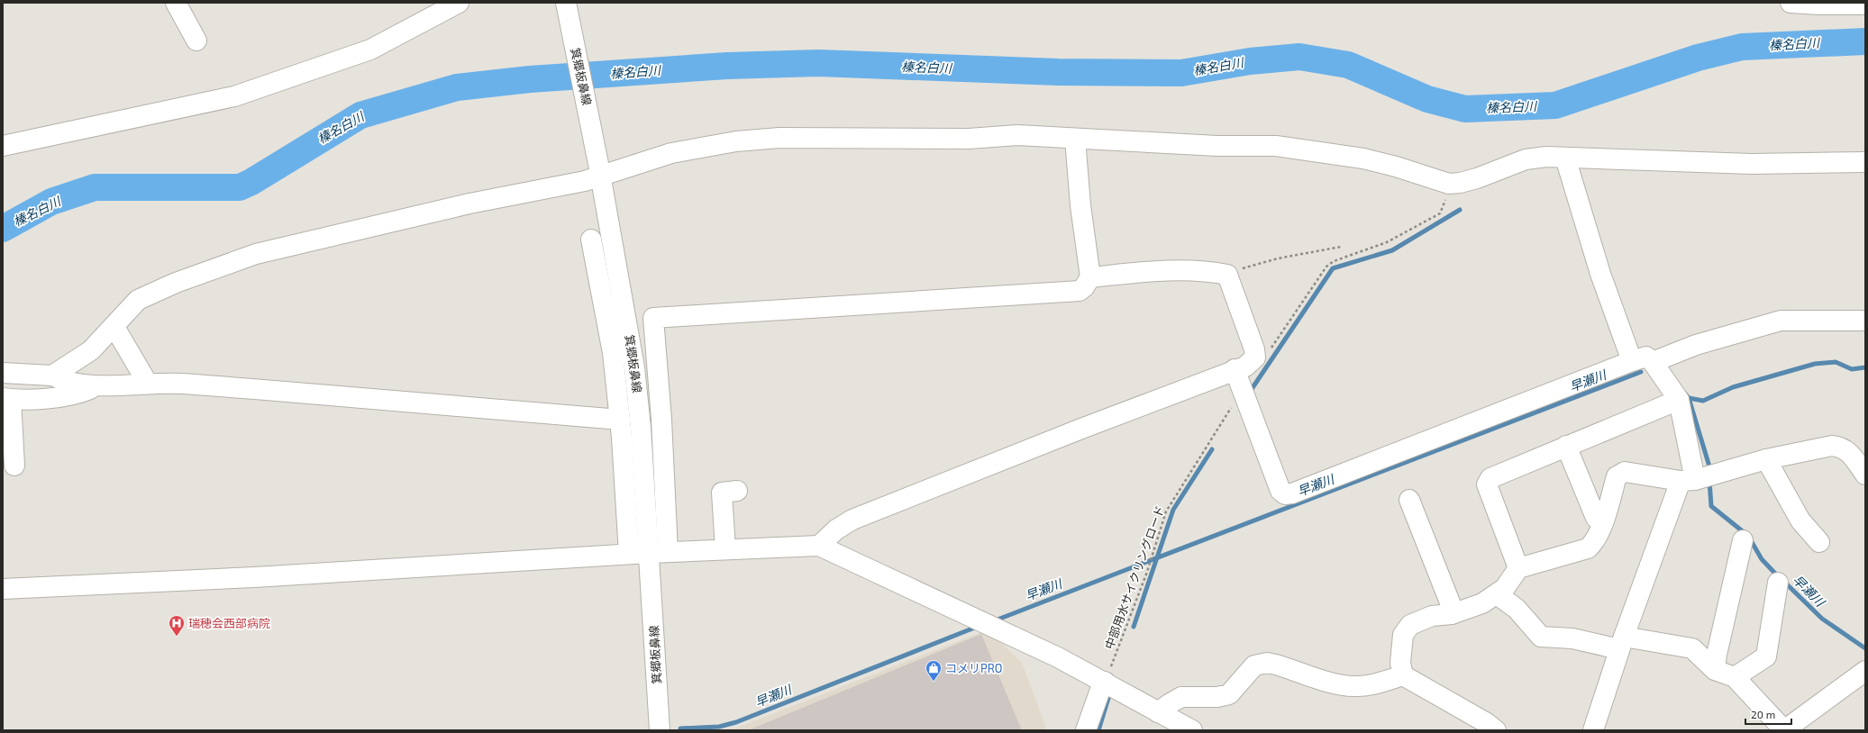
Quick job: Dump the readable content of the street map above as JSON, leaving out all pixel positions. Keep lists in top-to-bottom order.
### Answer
{
  "streets": {
    "street": ["箕郷板鼻線"],
    "path": ["中部用水サイクリングロード"]
  },
  "water": ["榛名白川", "早瀬川"],
  "places": {
    "hospital": ["瑞穂会西部病院"],
    "shop": ["コメリPRO"]
  },
  "scale_bar": "20 m"
}
